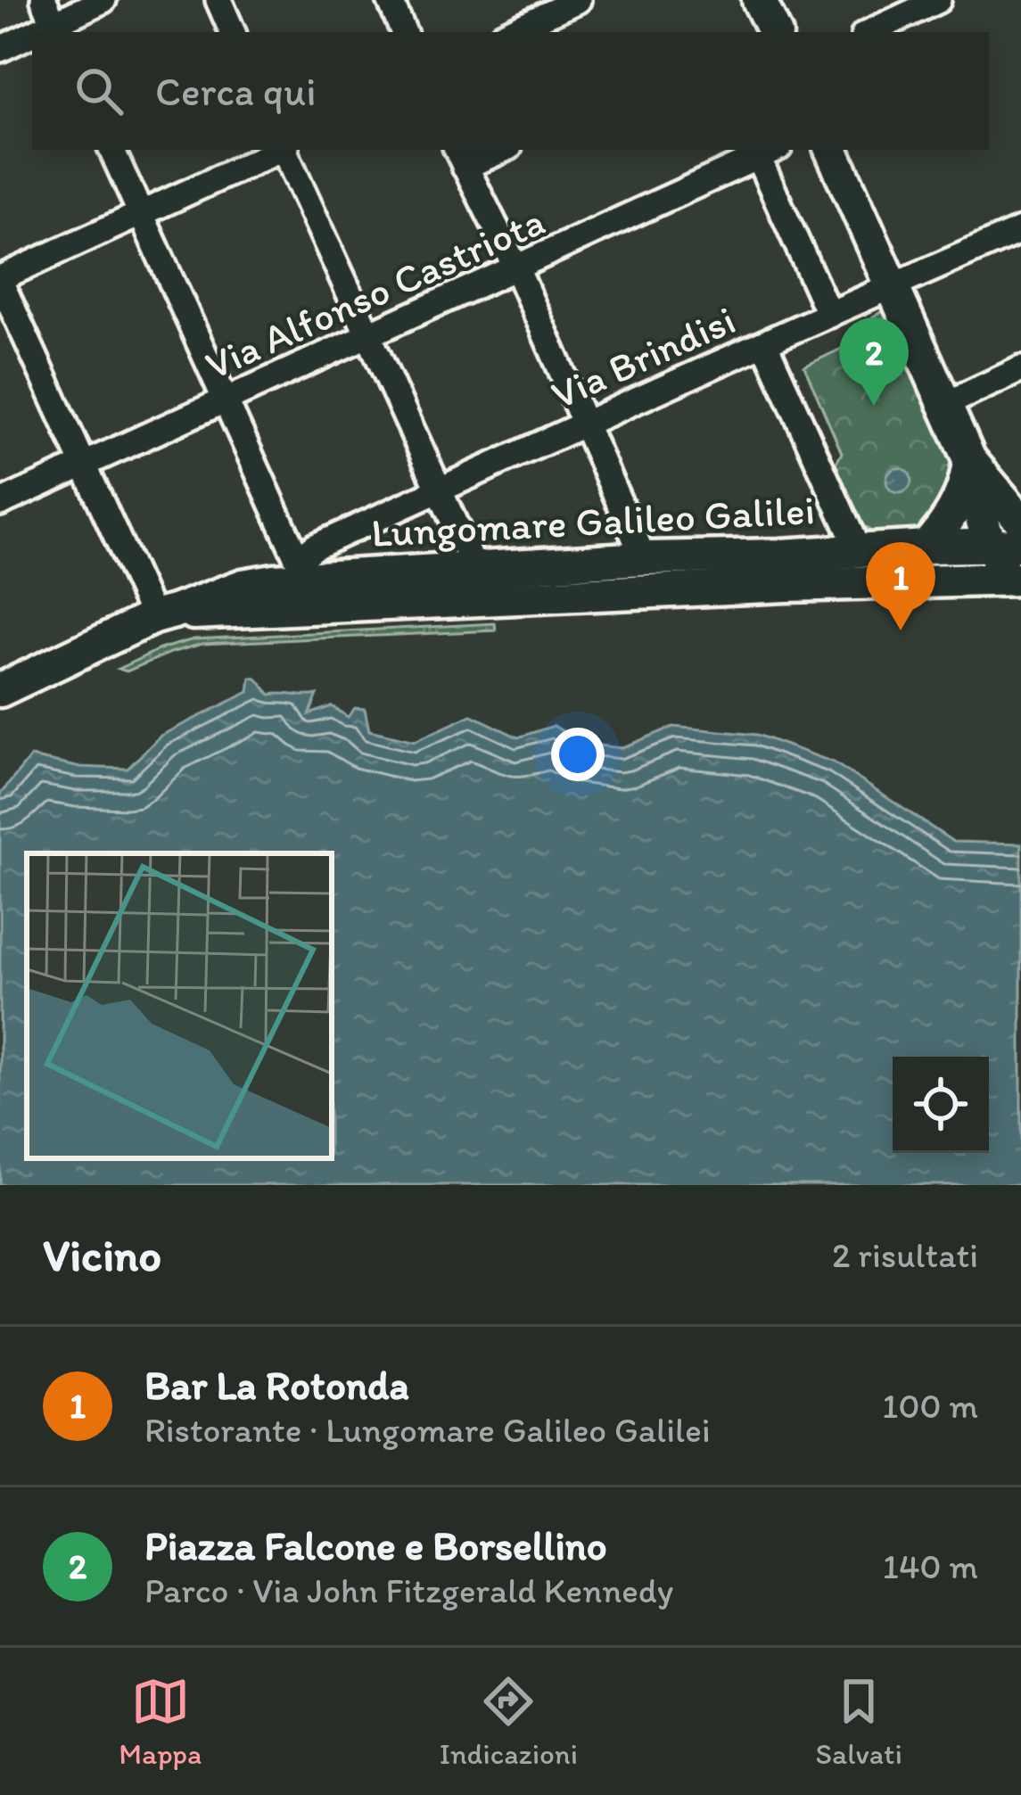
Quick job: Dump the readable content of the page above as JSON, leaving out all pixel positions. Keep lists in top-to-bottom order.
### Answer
{
  "streets": {
    "main road": ["Lungomare Galileo Galilei"],
    "street": ["Via Alfonso Castriota", "Via Brindisi"]
  },
  "crossings": [
    ["Via Brindisi", "Lungomare Galileo Galilei"]
  ],
  "page": {
    "search": "Cerca qui",
    "pins": ["2", "1"],
    "heading": ["Vicino", "2 risultati"],
    "list": [
      {
        "mark": "1",
        "name": "Bar La Rotonda",
        "note": "Ristorante · Lungomare Galileo Galilei",
        "value": "100 m"
      },
      {
        "mark": "2",
        "name": "Piazza Falcone e Borsellino",
        "note": "Parco · Via John Fitzgerald Kennedy",
        "value": "140 m"
      }
    ],
    "nav": ["Mappa", "Indicazioni", "Salvati"]
  }
}
